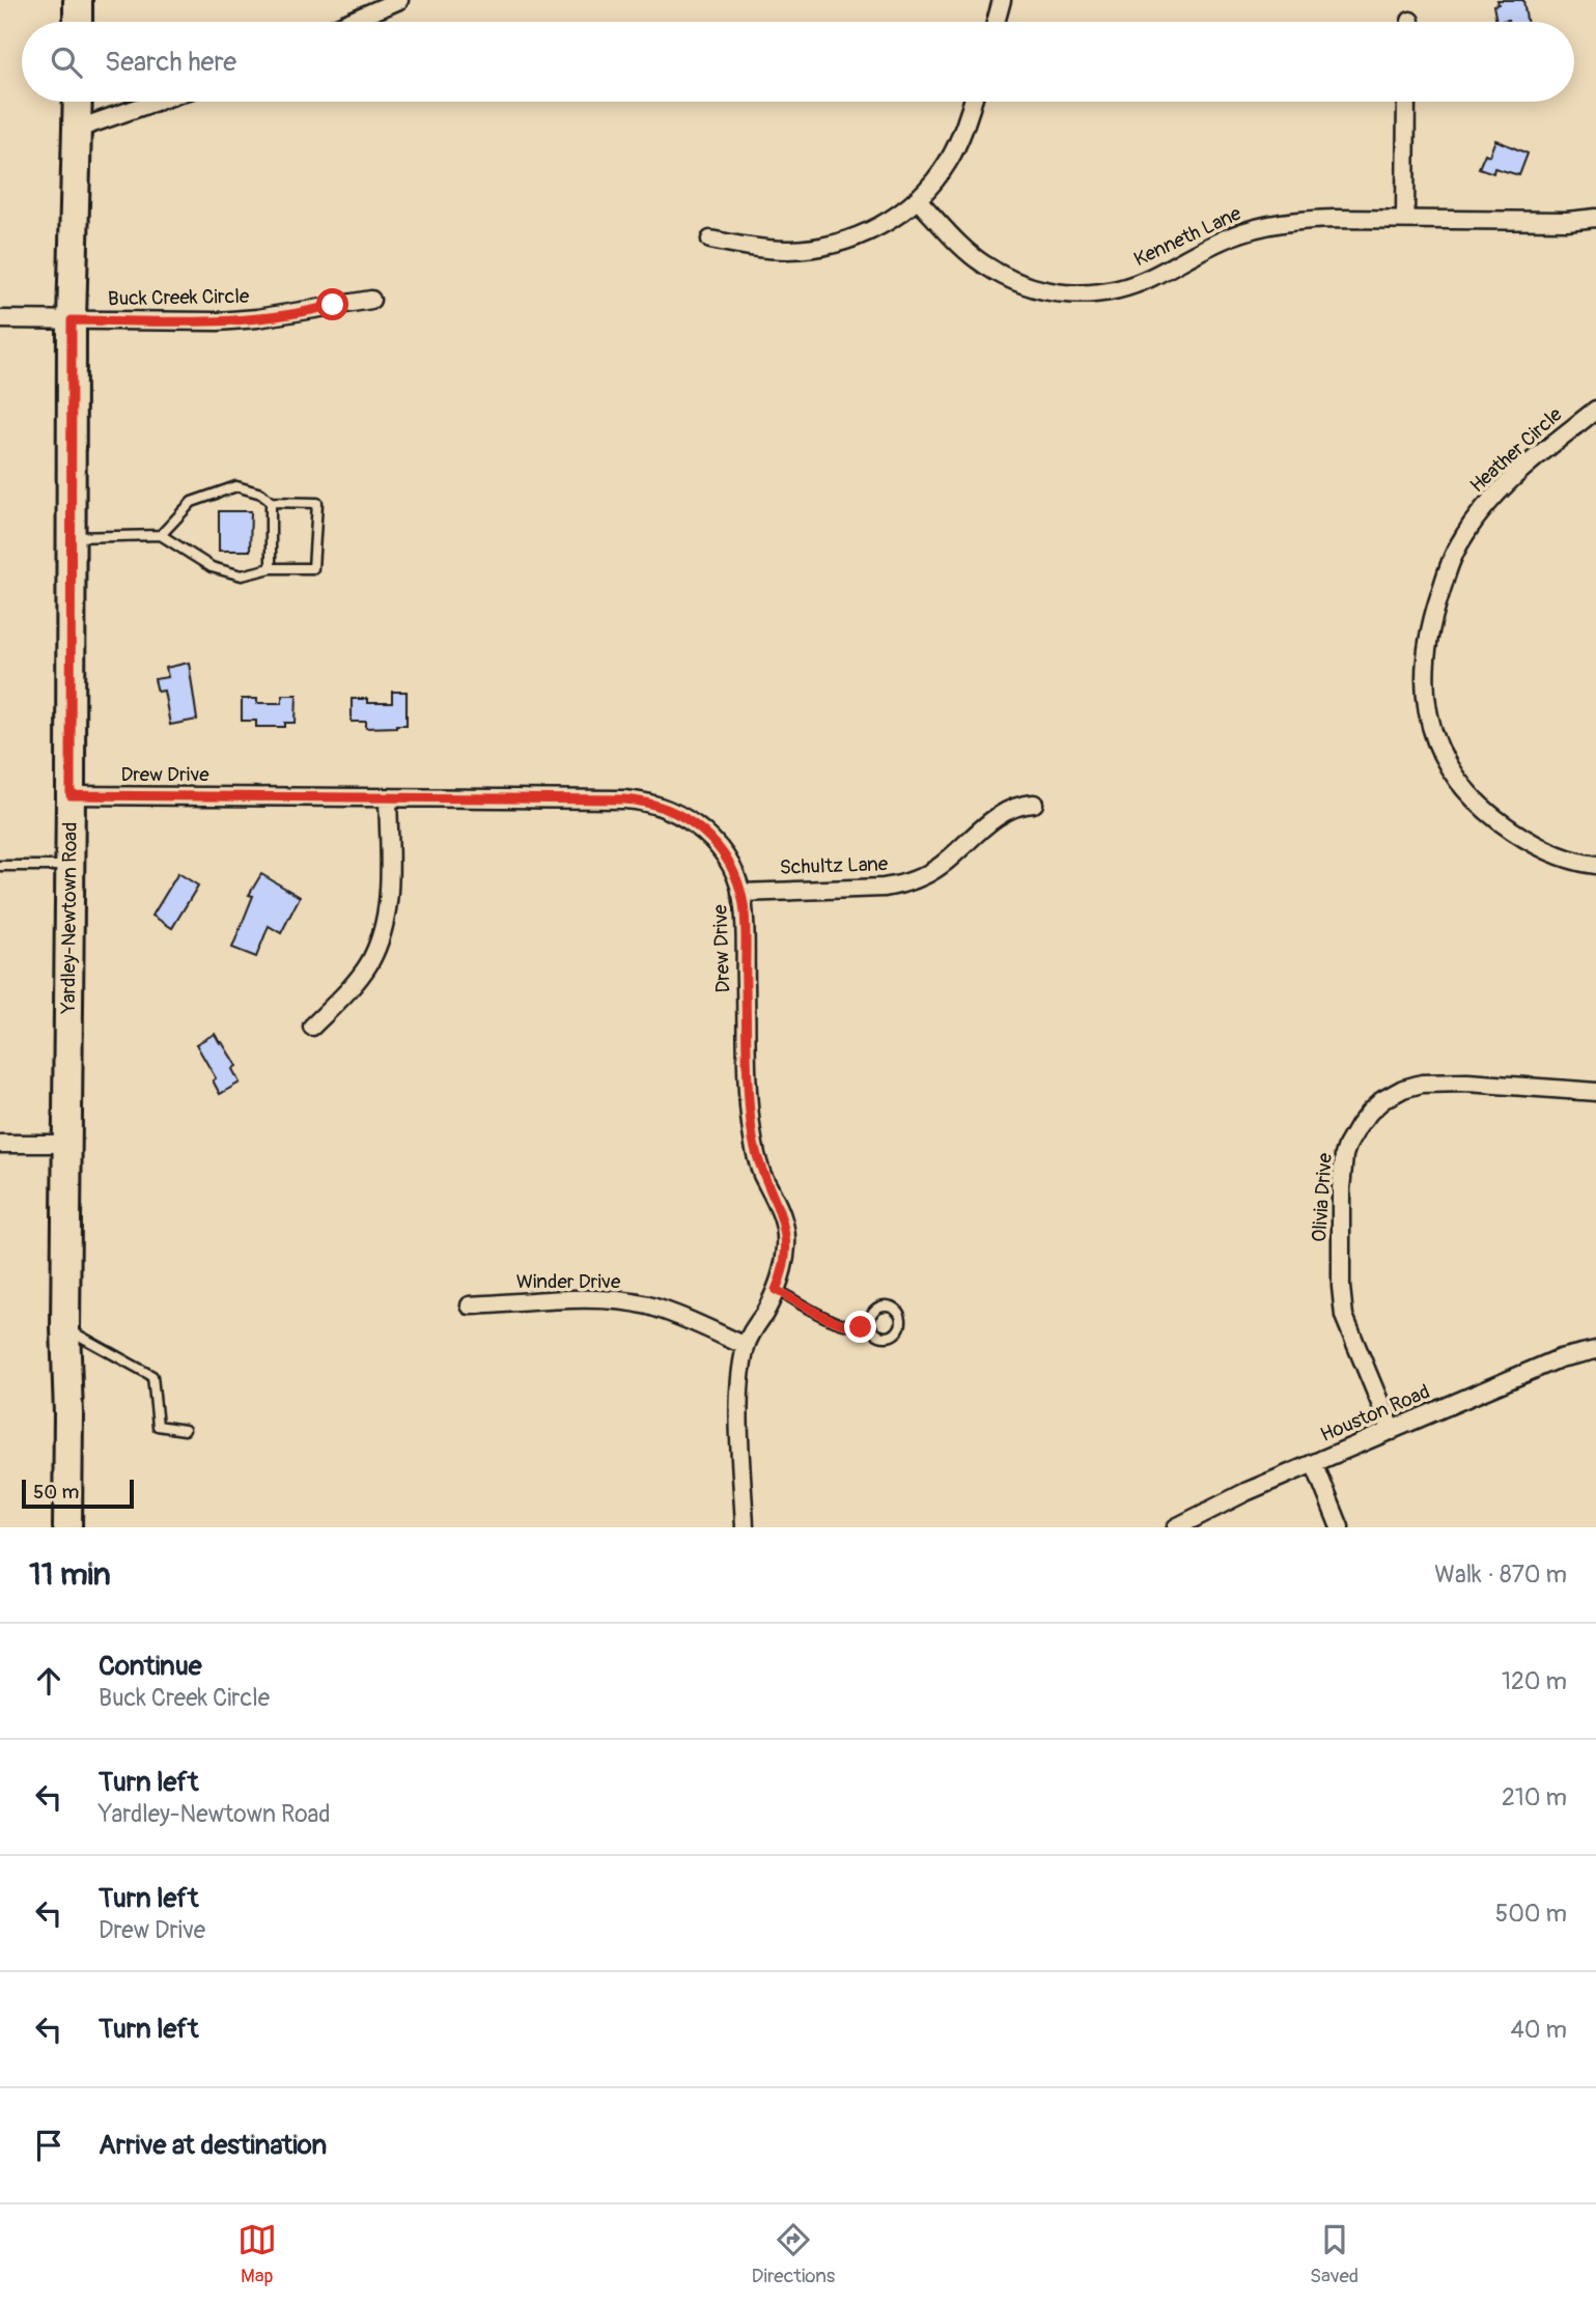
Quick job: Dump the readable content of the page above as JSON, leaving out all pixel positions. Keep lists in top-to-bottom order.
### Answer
{
  "streets": {
    "main road": ["Yardley-Newtown Road"],
    "street": [
      "Kenneth Lane",
      "Buck Creek Circle",
      "Heather Circle",
      "Drew Drive",
      "Schultz Lane",
      "Olivia Drive",
      "Winder Drive",
      "Houston Road"
    ]
  },
  "crossings": [
    ["Buck Creek Circle", "Yardley-Newtown Road"],
    ["Drew Drive", "Schultz Lane"],
    ["Drew Drive", "Yardley-Newtown Road"],
    ["Drew Drive", "Winder Drive"],
    ["Olivia Drive", "Houston Road"]
  ],
  "scale_bar": "50 m",
  "page": {
    "search": "Search here",
    "scale": "50 m",
    "heading": ["11 min", "Walk · 870 m"],
    "list": [
      ["Continue", "Buck Creek Circle", "120 m"],
      ["Turn left", "Yardley-Newtown Road", "210 m"],
      ["Turn left", "Drew Drive", "500 m"],
      ["Turn left", "40 m"],
      "Arrive at destination"
    ],
    "nav": ["Map", "Directions", "Saved"]
  }
}
